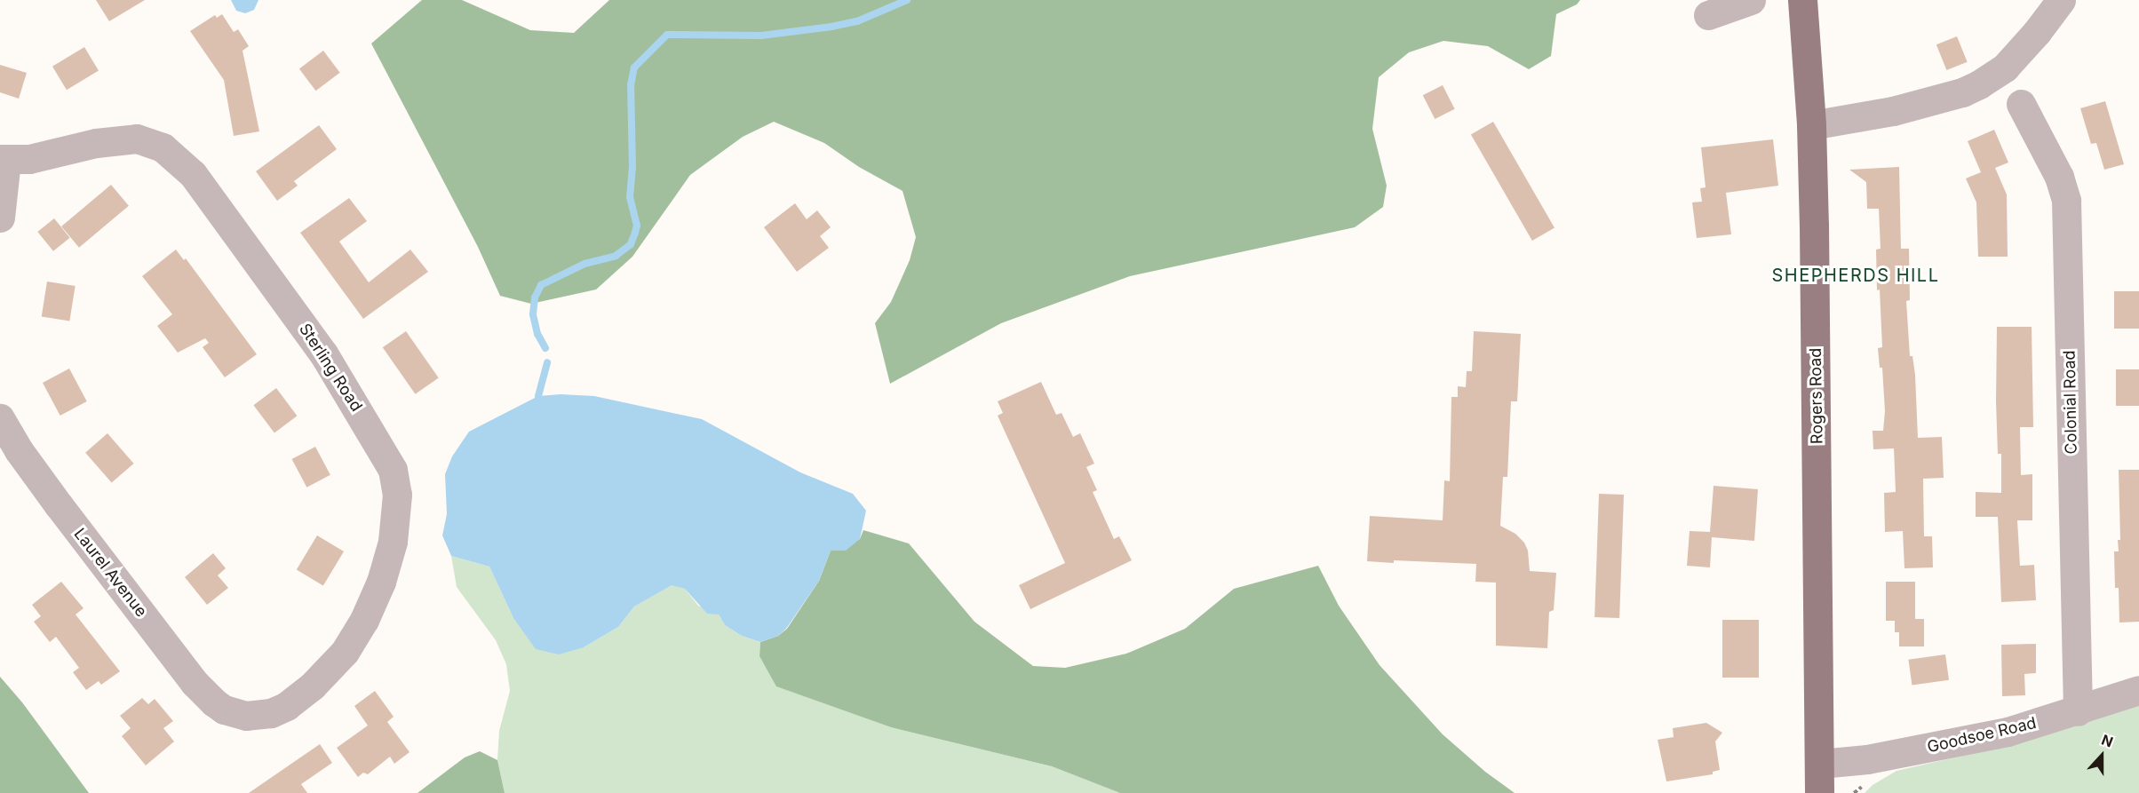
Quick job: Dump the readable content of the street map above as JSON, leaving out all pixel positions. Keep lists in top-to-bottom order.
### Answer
{
  "streets": {
    "main road": ["Rogers Road"],
    "street": [
      "Sterling Road",
      "Colonial Road",
      "Laurel Avenue",
      "Goodsoe Road"
    ]
  },
  "crossings": [
    ["Sterling Road", "Laurel Avenue"],
    ["Rogers Road", "Goodsoe Road"],
    ["Colonial Road", "Goodsoe Road"]
  ],
  "districts": ["SHEPHERDS HILL"],
  "north": "top"
}
